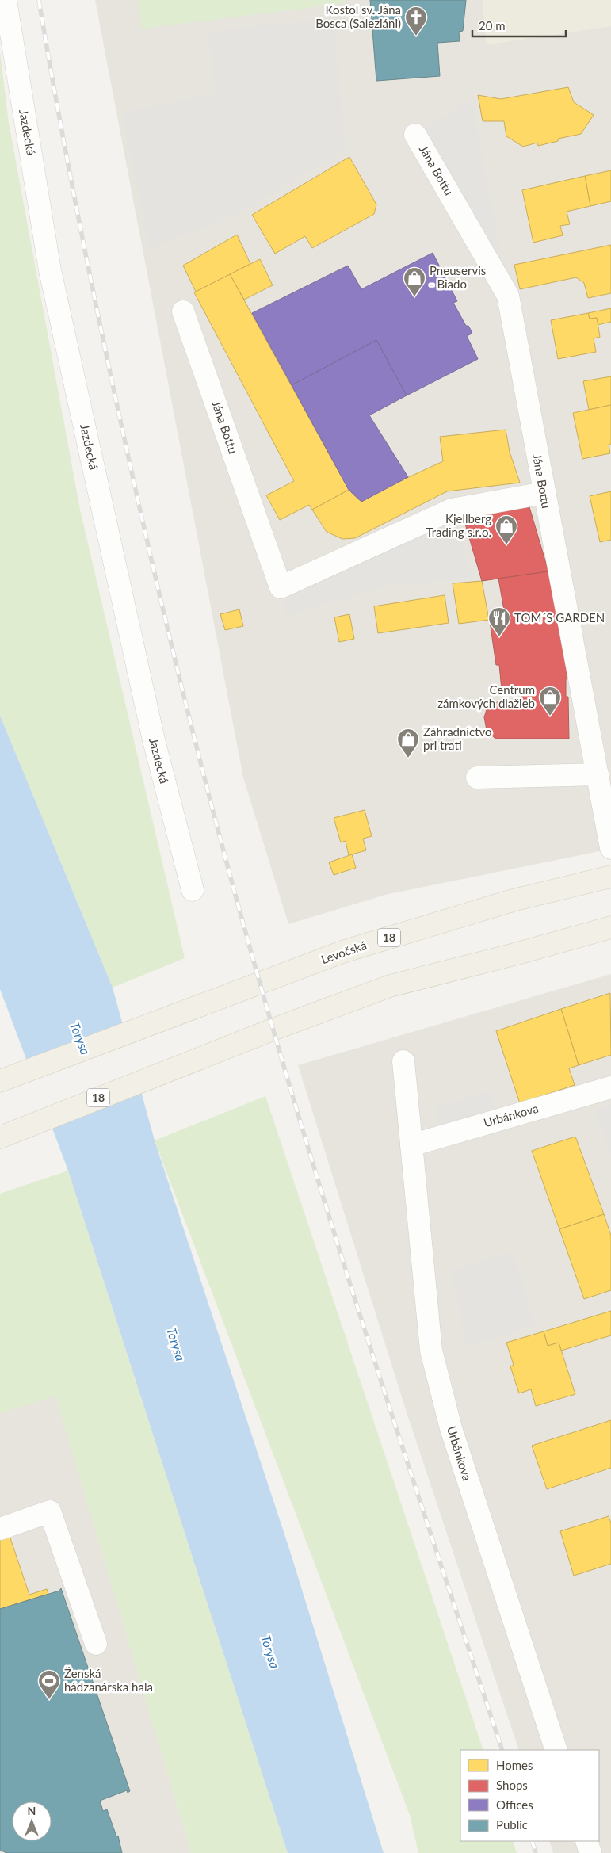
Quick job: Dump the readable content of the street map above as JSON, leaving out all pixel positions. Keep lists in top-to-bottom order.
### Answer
{
  "streets": {
    "main road": ["18", "Levočská"],
    "street": ["Jazdecká", "Jána Bottu", "Urbánkova"]
  },
  "water": ["Torysa"],
  "places": {
    "church": ["Kostol sv. Jána Bosca (Saleziáni)"],
    "shop": [
      "Pneuservis - Biado",
      "Kjellberg Trading s.r.o.",
      "Centrum zámkových dlažieb",
      "Záhradníctvo pri trati"
    ],
    "restaurant": ["TOM´S GARDEN"],
    "sports": ["Ženská hádzanárska hala"]
  },
  "legend": [
    "Homes",
    "Shops",
    "Offices",
    "Public"
  ],
  "scale_bar": "20 m",
  "north": "top"
}
